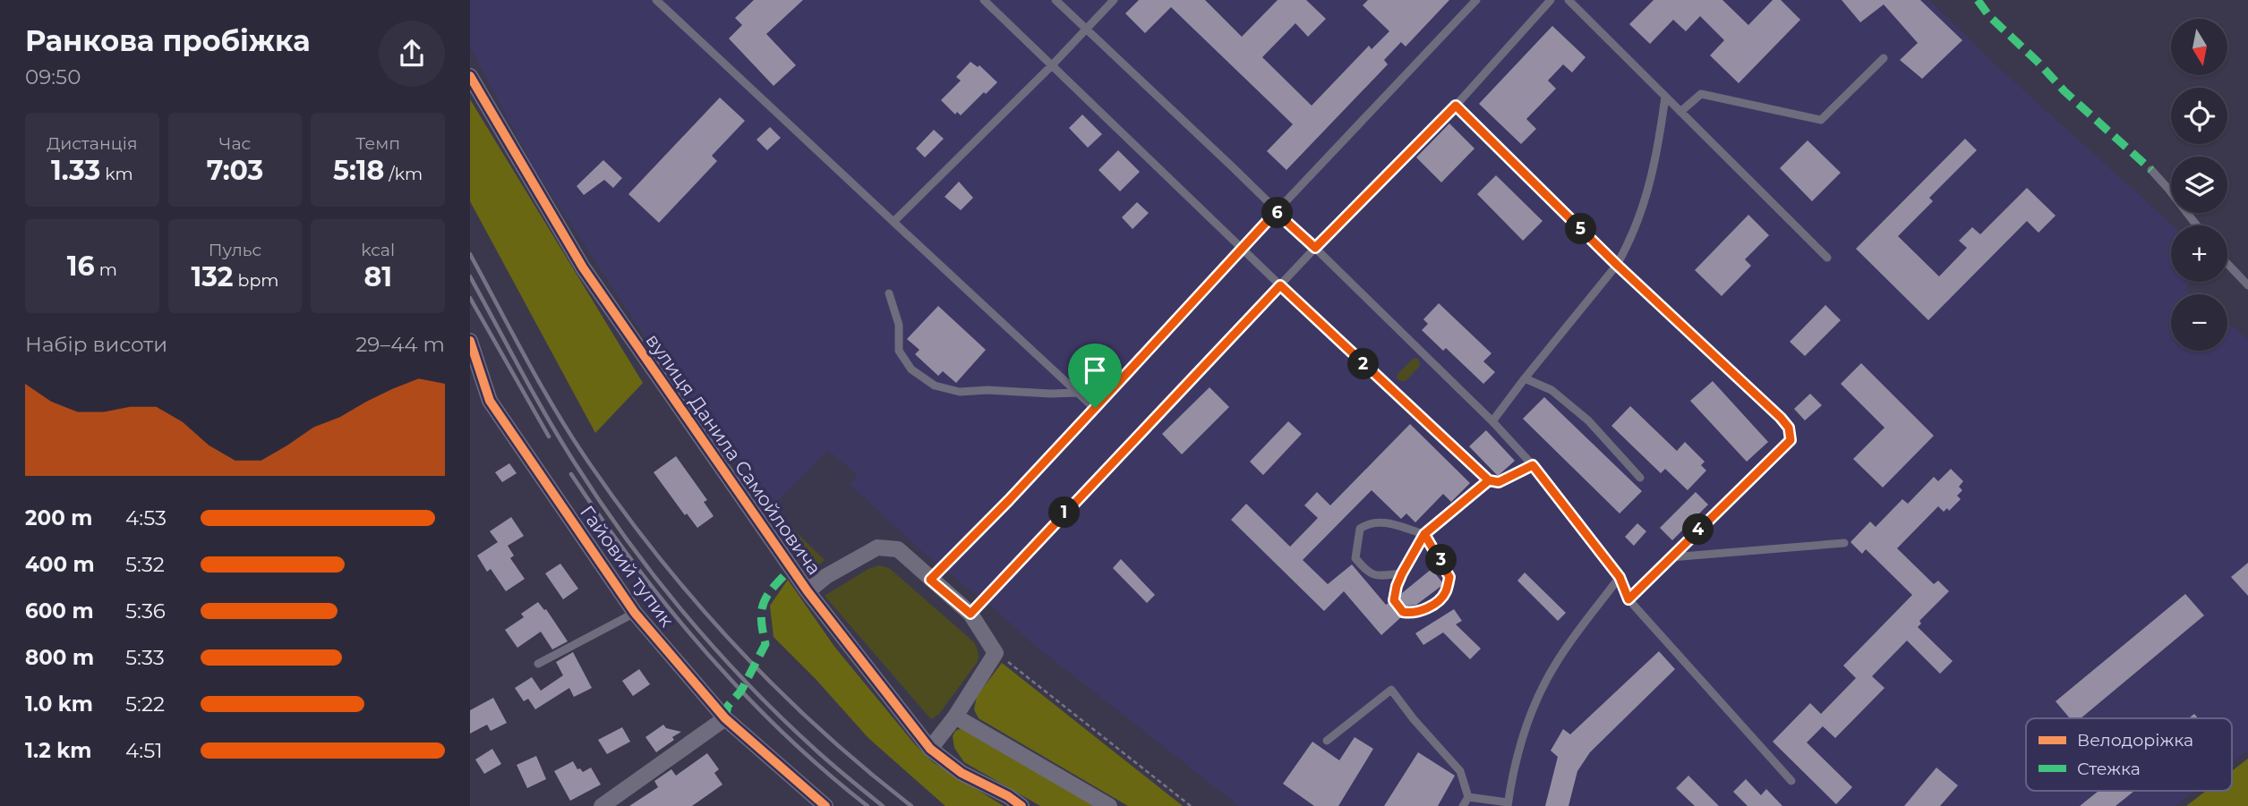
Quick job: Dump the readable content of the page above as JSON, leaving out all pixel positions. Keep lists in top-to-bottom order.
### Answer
{
  "streets": {
    "street": ["вулиця Данила Самойловича", "Гайовий тупик"]
  },
  "legend": ["Велодоріжка", "Стежка"],
  "north": "bottom",
  "page": {
    "heading": ["Ранкова пробіжка", "09:50"],
    "map_buttons": ["+", "−"],
    "stats": [
      ["Дистанція", "1.33 km"],
      ["Час", "7:03"],
      ["Темп", "5:18 /km"],
      ["16 m"],
      ["Пульс", "132 bpm"],
      ["kcal", "81"]
    ],
    "pins": [
      "6",
      "5",
      "2",
      "1",
      "4",
      "3"
    ],
    "chart": ["Набір висоти", "29–44 m"],
    "list": [
      {
        "name": "200 m",
        "note": "4:53"
      },
      {
        "name": "400 m",
        "note": "5:32"
      },
      {
        "name": "600 m",
        "note": "5:36"
      },
      {
        "name": "800 m",
        "note": "5:33"
      },
      {
        "name": "1.0 km",
        "note": "5:22"
      },
      {
        "name": "1.2 km",
        "note": "4:51"
      }
    ]
  }
}
